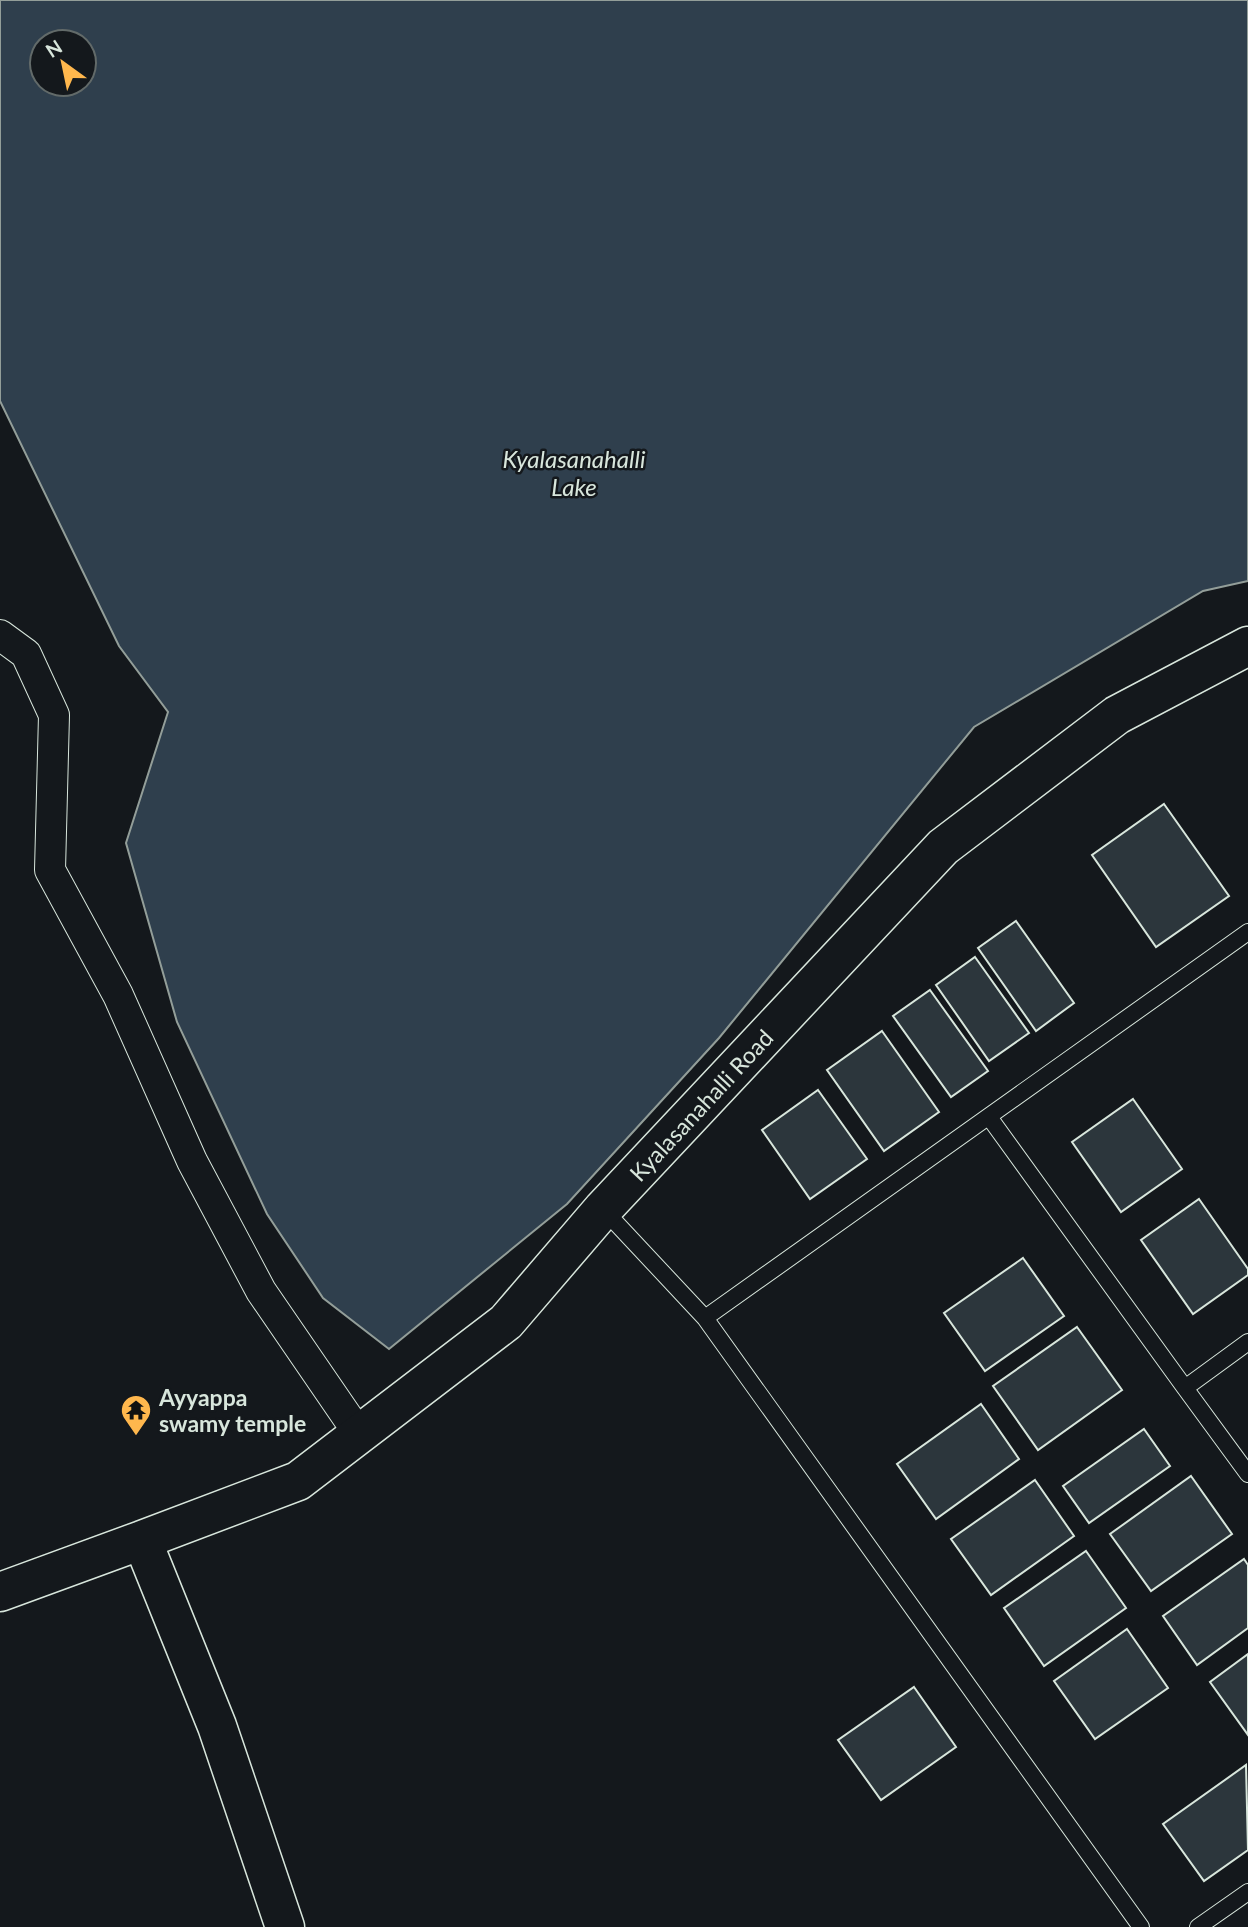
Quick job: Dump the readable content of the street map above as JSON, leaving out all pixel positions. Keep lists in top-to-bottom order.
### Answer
{
  "streets": {
    "street": ["Kyalasanahalli Road"]
  },
  "water": ["Kyalasanahalli Lake"],
  "places": {
    "temple": ["Ayyappa swamy temple"]
  },
  "north": "top left"
}
